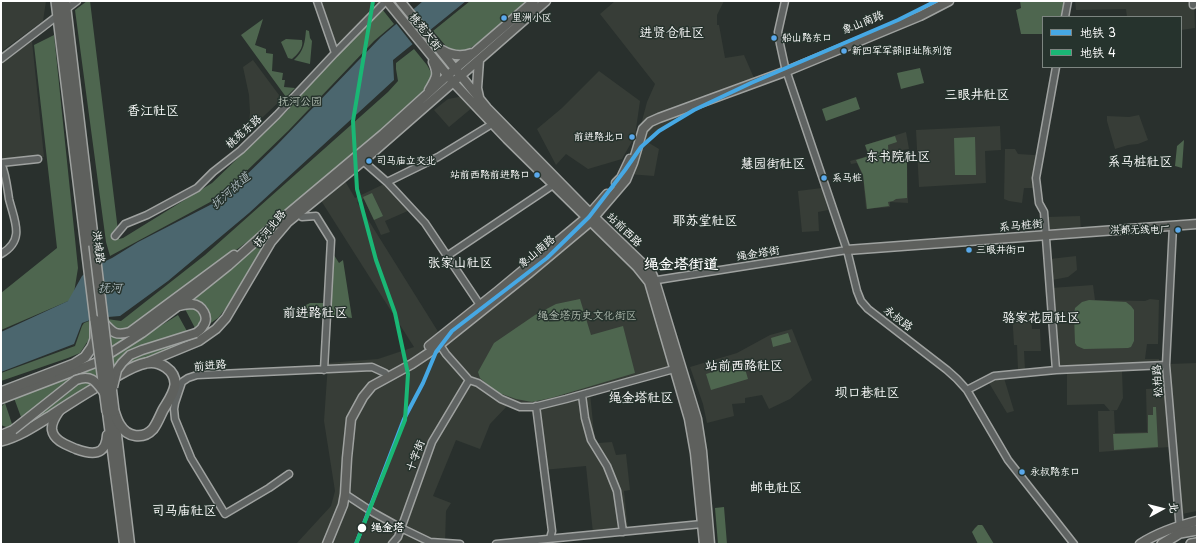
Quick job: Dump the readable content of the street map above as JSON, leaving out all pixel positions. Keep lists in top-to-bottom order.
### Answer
{
  "streets": {
    "highway": ["抚河北路", "洪城路"],
    "main road": [
      "象山南路",
      "桃苑大街",
      "系马桩街",
      "站前西路"
    ],
    "street": [
      "桃苑东路",
      "绳金塔街",
      "永叔路",
      "前进路",
      "松柏路",
      "十字街"
    ]
  },
  "crossings": [
    ["象山南路", "站前西路"],
    ["象山南路", "永叔路"],
    ["象山南路", "前进路"],
    ["桃苑大街", "桃苑东路"],
    ["桃苑大街", "抚河北路"],
    ["桃苑大街", "站前西路"],
    ["系马桩街", "绳金塔街"],
    ["系马桩街", "永叔路"],
    ["系马桩街", "松柏路"],
    ["抚河北路", "站前西路"],
    ["站前西路", "绳金塔街"],
    ["绳金塔街", "永叔路"]
  ],
  "districts": [
    "进贤仓社区",
    "三眼井社区",
    "香江社区",
    "东书院社区",
    "系马桩社区",
    "慧园街社区",
    "耶苏堂社区",
    "张家山社区",
    "绳金塔街道",
    "前进路社区",
    "骆家花园社区",
    "站前西路社区",
    "坝口巷社区",
    "绳金塔社区",
    "邮电社区",
    "司马庙社区"
  ],
  "water": ["抚河故道", "抚河"],
  "parks": ["抚河公园", "绳金塔历史文化街区"],
  "places": [
    "里洲小区",
    "船山路东口",
    "新四军军部旧址陈列馆",
    "前进路北口",
    "司马庙立交北",
    "站前西路前进路口",
    "系马桩",
    "洪都无线电厂",
    "三眼井街口",
    "永叔路东口",
    "绳金塔"
  ],
  "lines": ["metro line 3", "metro line 4"],
  "legend": ["地铁 3", "地铁 4"],
  "north": "right"
}
